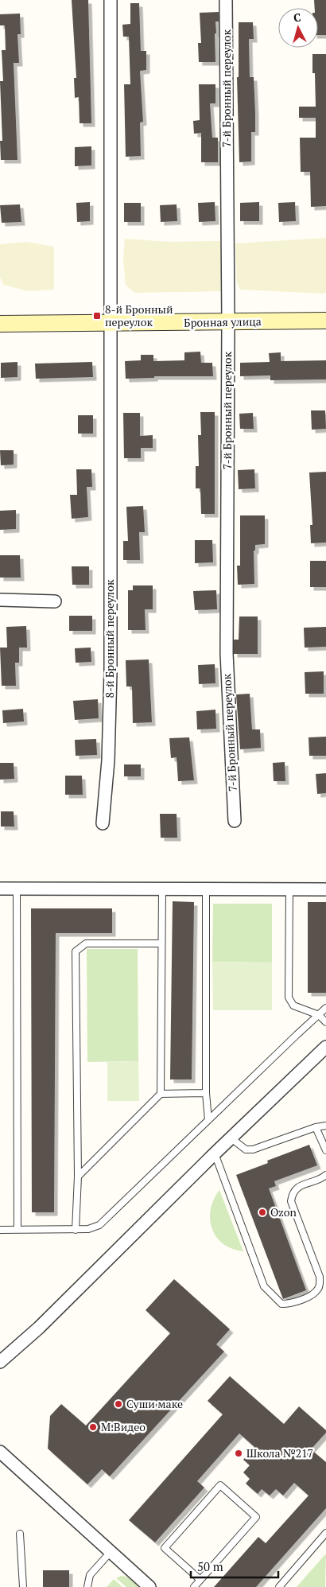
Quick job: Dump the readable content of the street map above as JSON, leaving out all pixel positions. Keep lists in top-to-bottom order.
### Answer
{
  "streets": {
    "street": ["7-й Бронный переулок", "Бронная улица", "8-й Бронный переулок"]
  },
  "crossings": [
    ["7-й Бронный переулок", "Бронная улица"],
    ["Бронная улица", "8-й Бронный переулок"]
  ],
  "places": {
    "transit": ["8-й Бронный переулок"],
    "other": [
      "Ozon",
      "Суши маке",
      "М.Видео",
      "Школа №217"
    ]
  },
  "scale_bar": "50 m",
  "north": "top"
}
